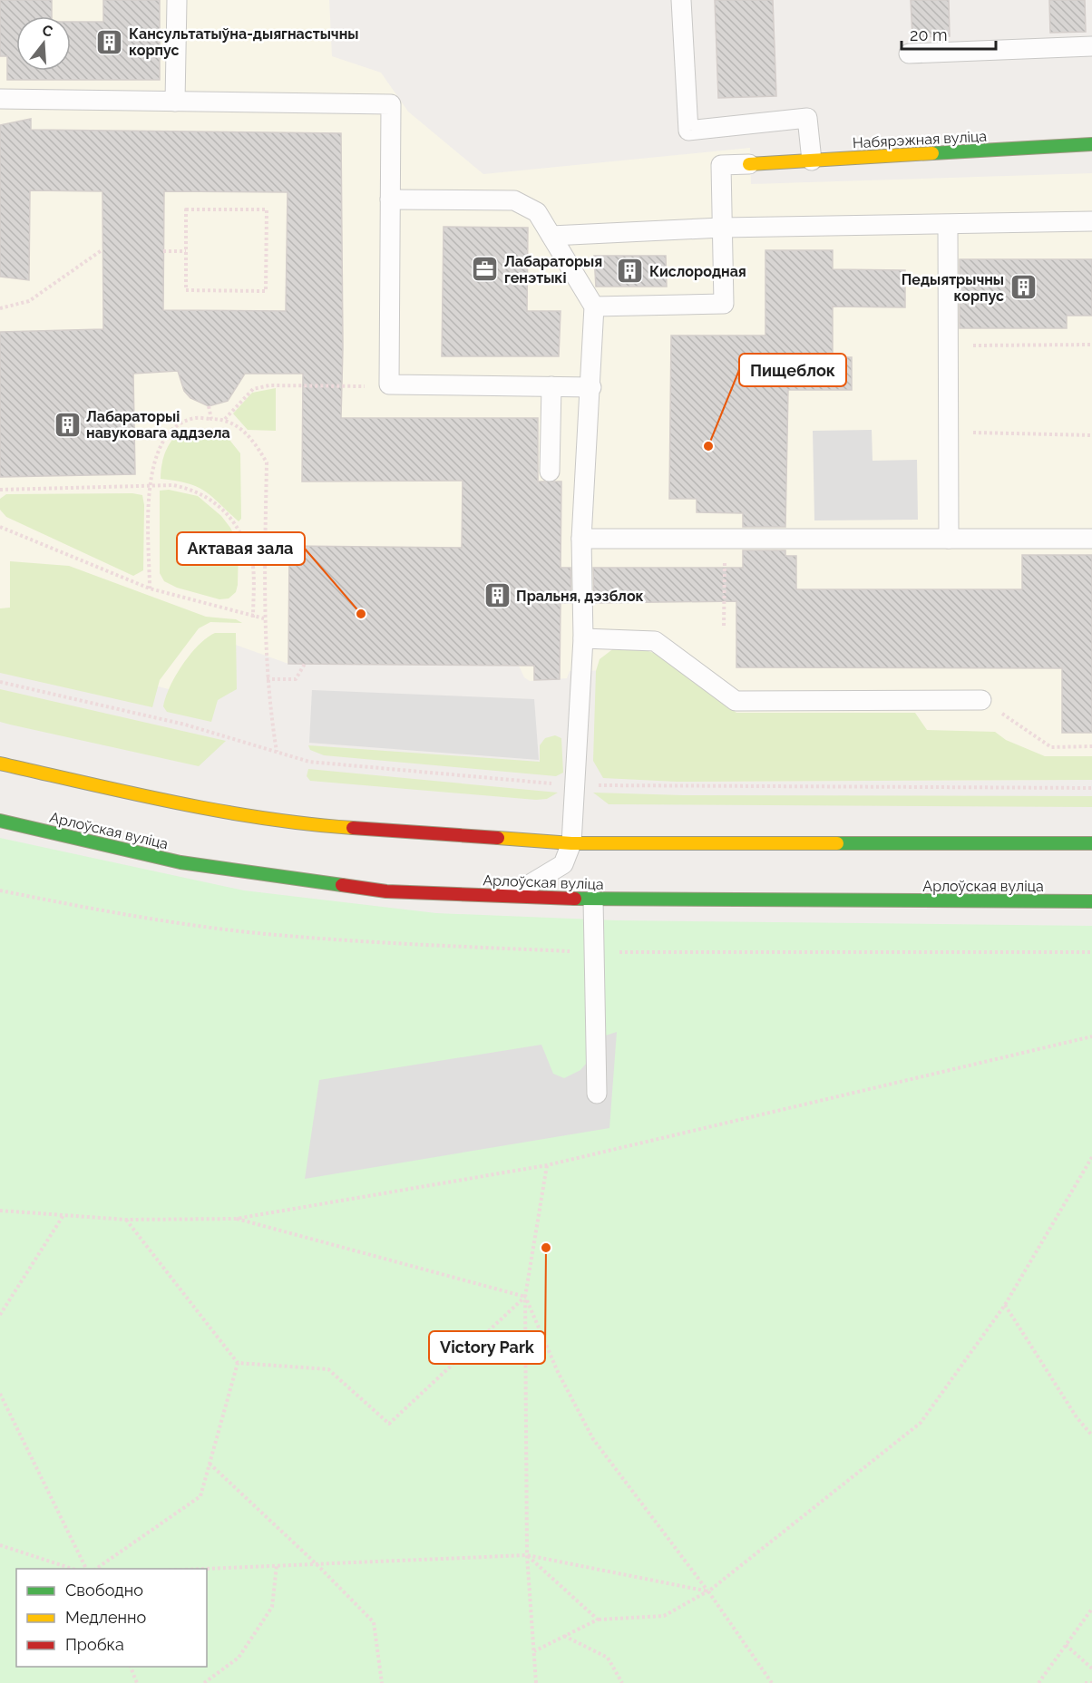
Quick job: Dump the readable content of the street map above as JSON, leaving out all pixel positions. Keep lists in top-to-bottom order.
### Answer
{
  "streets": {
    "main road": ["Набярэжная вуліца", "Арлоўская вуліца"]
  },
  "places": {
    "building": [
      "Кансультатыўна-дыягнастычны корпус",
      "Кислородная",
      "Педыятрычны корпус",
      "Лабараторыі навуковага аддзела",
      "Пральня, дэзблок"
    ],
    "office": ["Лабараторыя генэтыкі"],
    "other": ["Пищеблок", "Актавая зала", "Victory Park"]
  },
  "legend": ["Свободно", "Медленно", "Пробка"],
  "scale_bar": "20 m",
  "north": "top"
}
